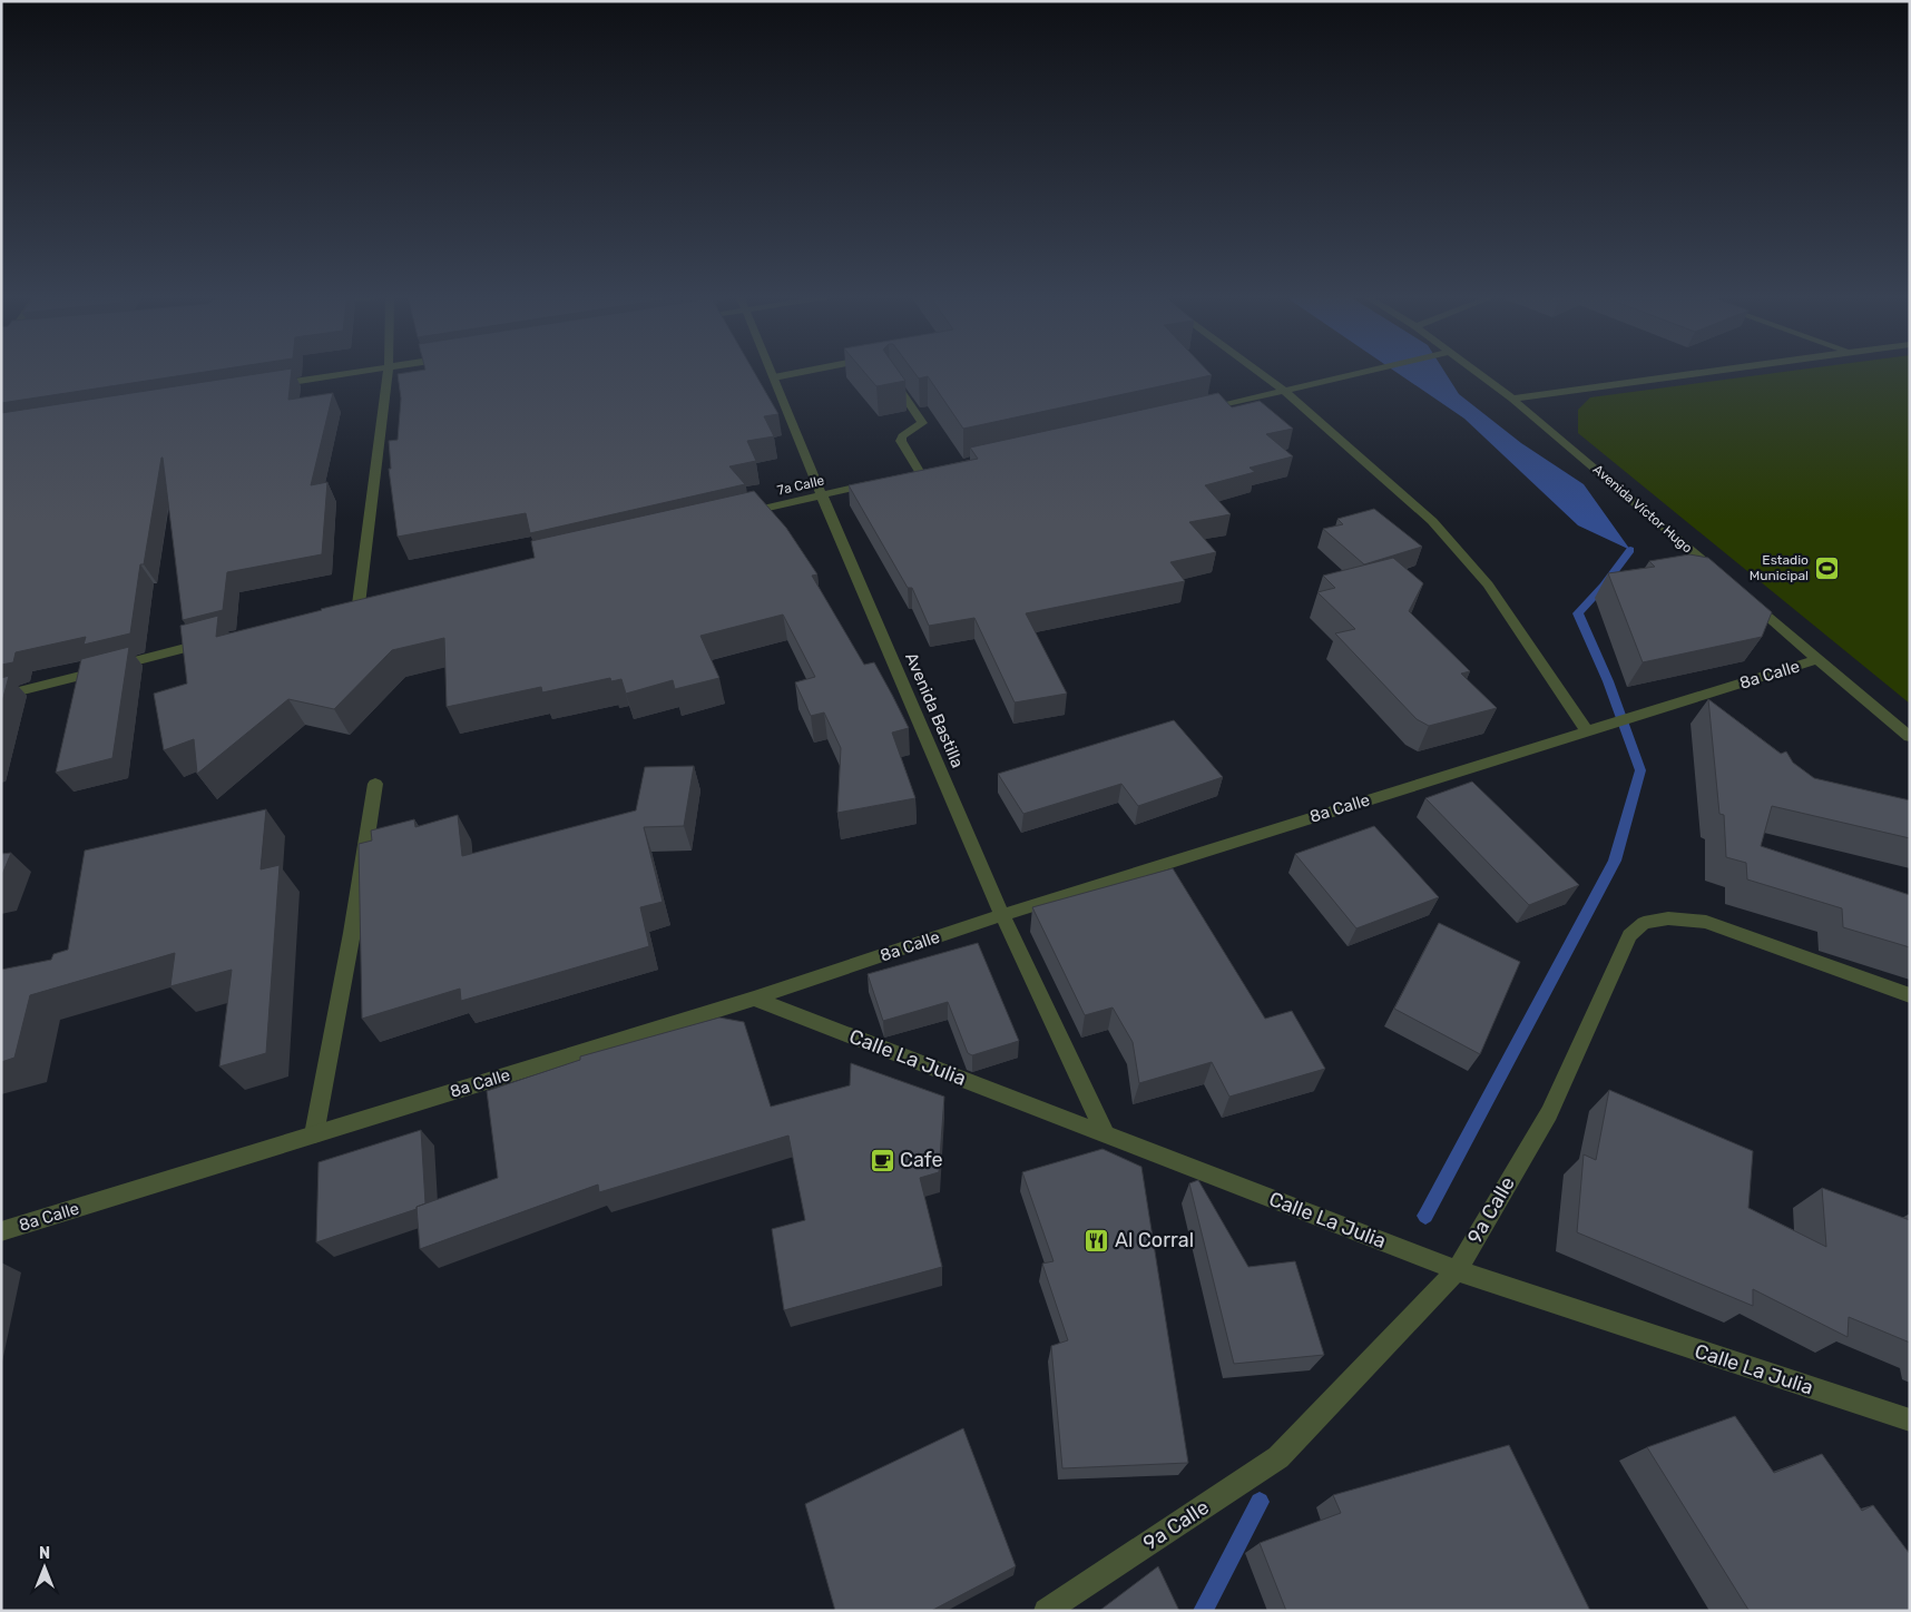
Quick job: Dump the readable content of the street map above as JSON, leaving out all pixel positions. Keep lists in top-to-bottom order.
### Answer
{
  "streets": {
    "street": [
      "7a Calle",
      "Avenida Víctor Hugo",
      "8a Calle",
      "Avenida Bastilla",
      "Calle La Julia",
      "9a Calle"
    ]
  },
  "crossings": [
    ["7a Calle", "Avenida Bastilla"],
    ["8a Calle", "Avenida Bastilla"],
    ["8a Calle", "Calle La Julia"],
    ["Avenida Bastilla", "Calle La Julia"],
    ["Calle La Julia", "9a Calle"]
  ],
  "places": {
    "sports": ["Estadio Municipal"],
    "cafe": ["Cafe"],
    "restaurant": ["Al Corral"]
  },
  "north": "top"
}
